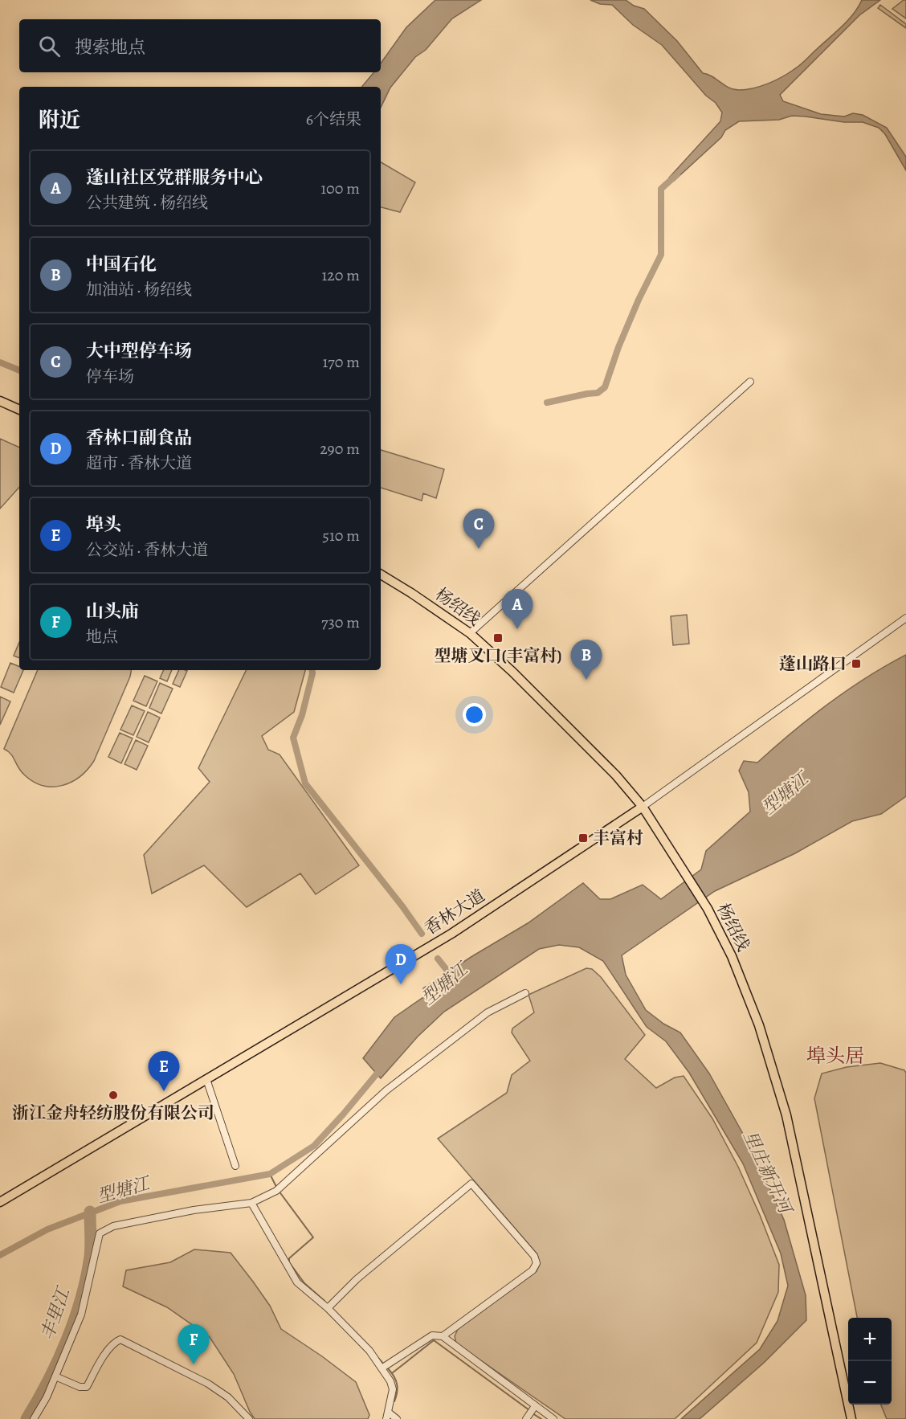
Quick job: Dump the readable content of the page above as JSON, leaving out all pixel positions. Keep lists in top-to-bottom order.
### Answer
{
  "streets": {
    "main road": ["杨绍线", "香林大道"]
  },
  "crossings": [
    ["杨绍线", "香林大道"]
  ],
  "districts": ["埠头居"],
  "water": ["型塘江", "里庄新开河", "丰里江"],
  "places": {
    "transit": ["型塘叉口(丰富村)", "蓬山路口", "丰富村"],
    "other": ["浙江金舟轻纺股份有限公司"]
  },
  "page": {
    "search": "搜索地点",
    "heading": ["附近", "6个结果"],
    "list": [
      {
        "mark": "A",
        "name": "蓬山社区党群服务中心",
        "note": "公共建筑 · 杨绍线",
        "value": "100 m"
      },
      {
        "mark": "B",
        "name": "中国石化",
        "note": "加油站 · 杨绍线",
        "value": "120 m"
      },
      {
        "mark": "C",
        "name": "大中型停车场",
        "note": "停车场",
        "value": "170 m"
      },
      {
        "mark": "D",
        "name": "香林口副食品",
        "note": "超市 · 香林大道",
        "value": "290 m"
      },
      {
        "mark": "E",
        "name": "埠头",
        "note": "公交站 · 香林大道",
        "value": "510 m"
      },
      {
        "mark": "F",
        "name": "山头庙",
        "note": "地点",
        "value": "730 m"
      }
    ],
    "pins": [
      "C",
      "A",
      "B",
      "D",
      "E",
      "F"
    ],
    "map_buttons": ["+", "−"]
  }
}
